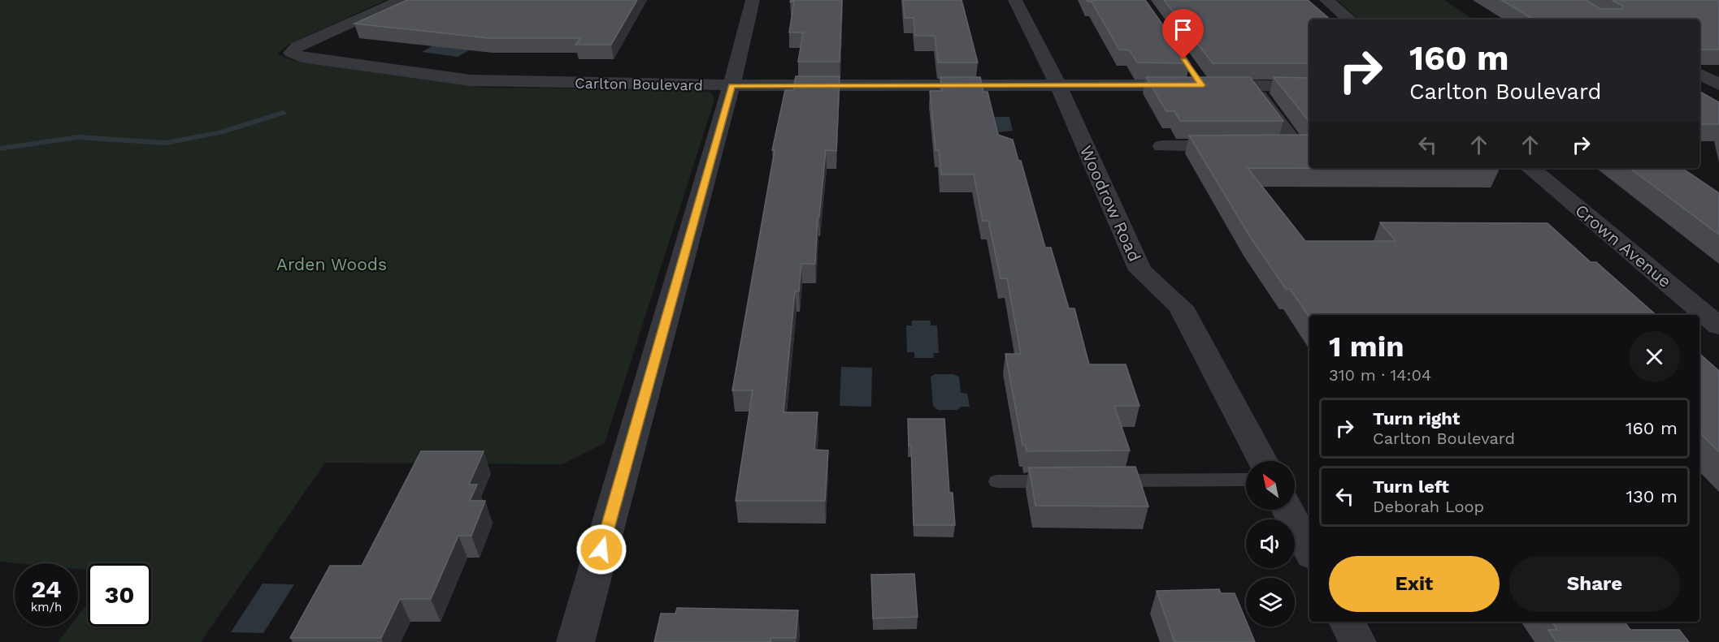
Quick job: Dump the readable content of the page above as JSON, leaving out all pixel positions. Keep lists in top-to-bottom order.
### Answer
{
  "streets": {
    "street": ["Carlton Boulevard", "Woodrow Road", "Crown Avenue"]
  },
  "crossings": [
    ["Carlton Boulevard", "Woodrow Road"]
  ],
  "parks": ["Arden Woods"],
  "north": "top left",
  "page": {
    "turn": ["160 m", "Carlton Boulevard"],
    "heading": ["1 min", "310 m · 14:04"],
    "list": [
      {
        "name": "Turn right",
        "note": "Carlton Boulevard",
        "value": "160 m"
      },
      {
        "name": "Turn left",
        "note": "Deborah Loop",
        "value": "130 m"
      }
    ],
    "buttons": ["Exit", "Share"],
    "speed": "24 km/h",
    "limit": "30"
  }
}
